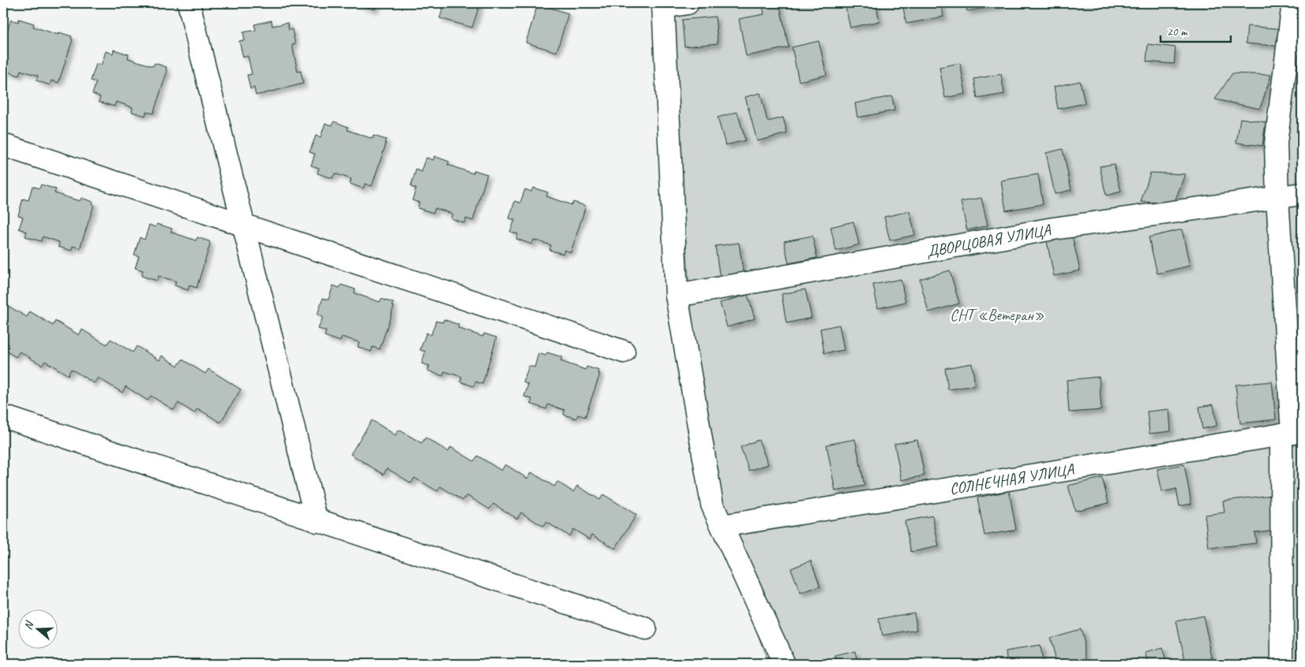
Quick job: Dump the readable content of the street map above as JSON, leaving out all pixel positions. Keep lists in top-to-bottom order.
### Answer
{
  "streets": {
    "street": ["ДВОРЦОВАЯ УЛИЦА", "СОЛНЕЧНАЯ УЛИЦА"]
  },
  "parks": ["СНТ «Ветеран»"],
  "scale_bar": "20 m",
  "north": "left"
}
